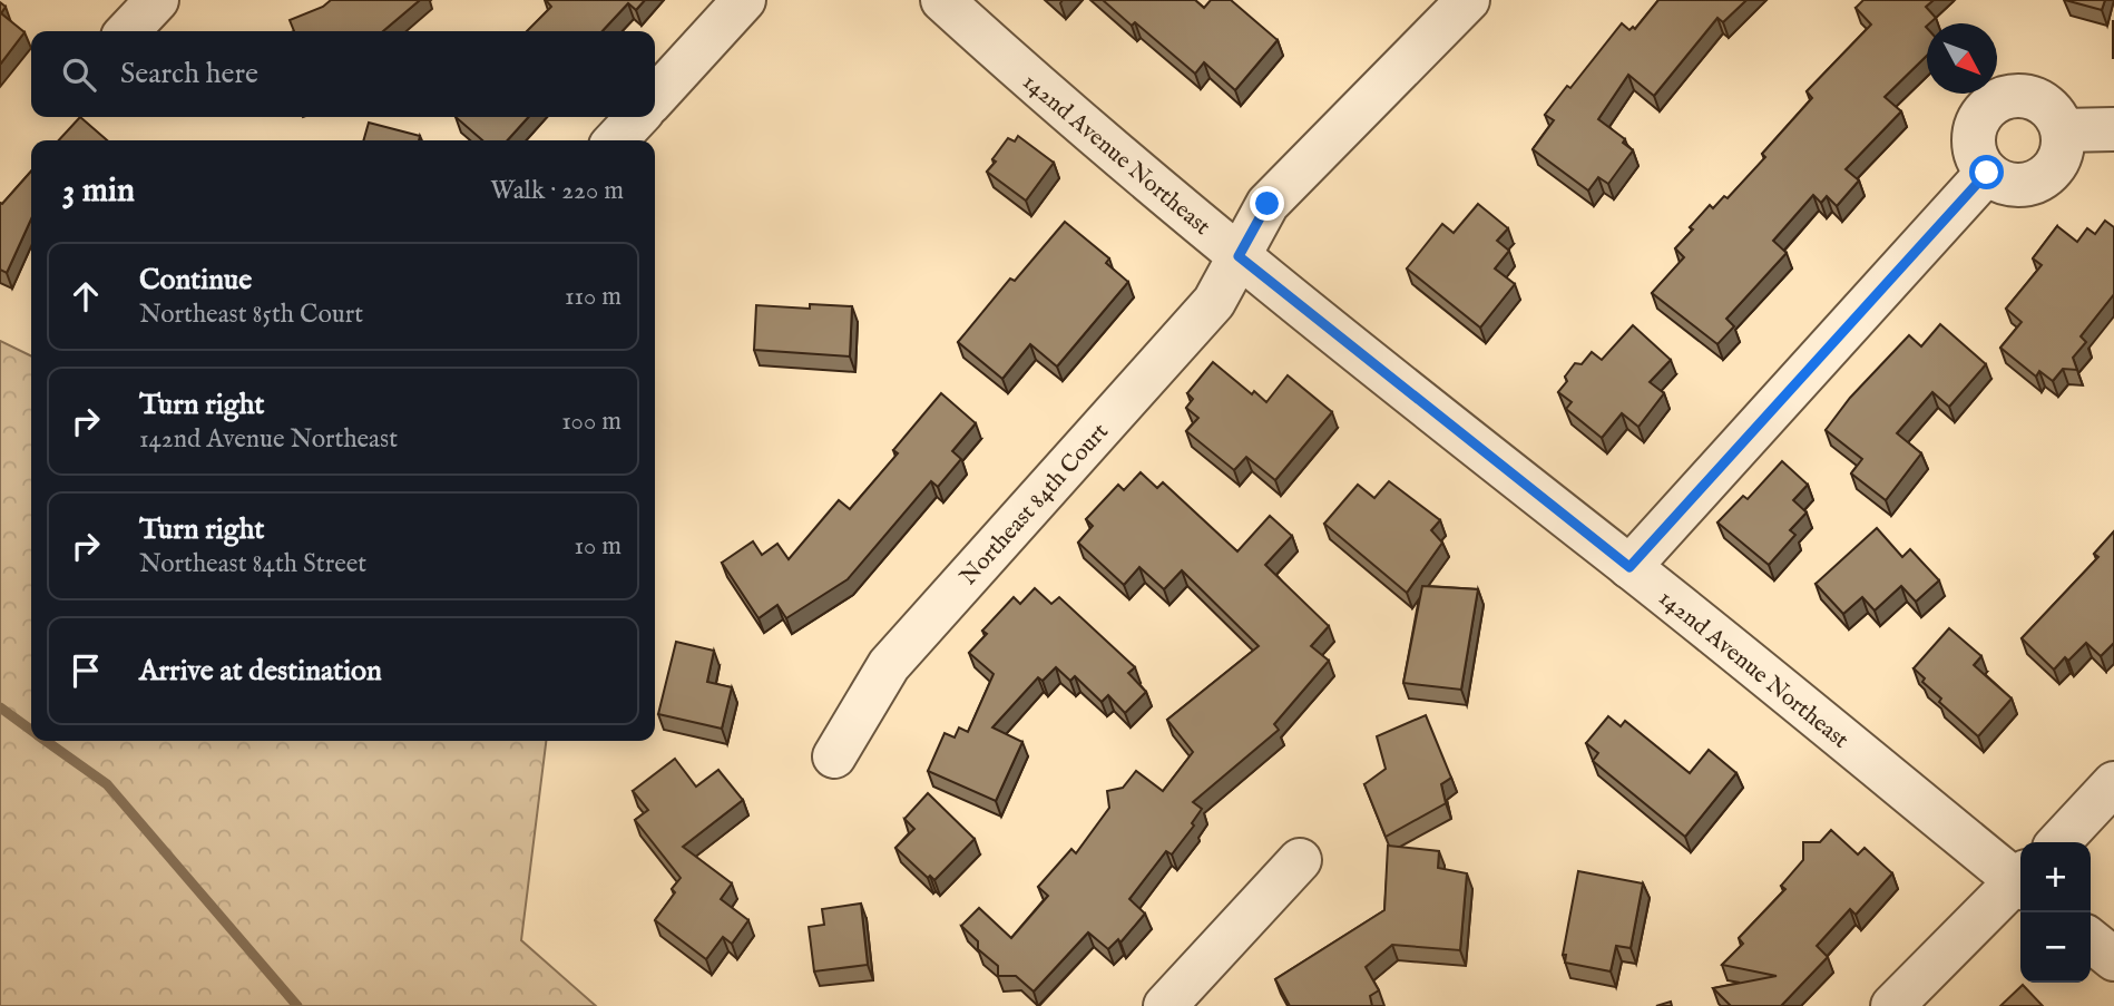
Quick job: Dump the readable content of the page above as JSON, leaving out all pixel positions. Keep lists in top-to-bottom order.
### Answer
{
  "streets": {
    "street": ["142nd Avenue Northeast", "Northeast 84th Court"]
  },
  "crossings": [
    ["142nd Avenue Northeast", "Northeast 84th Court"]
  ],
  "north": "bottom right",
  "page": {
    "search": "Search here",
    "heading": ["3 min", "Walk · 220 m"],
    "list": [
      ["Continue", "Northeast 85th Court", "110 m"],
      ["Turn right", "142nd Avenue Northeast", "100 m"],
      ["Turn right", "Northeast 84th Street", "10 m"],
      "Arrive at destination"
    ],
    "map_buttons": ["+", "−"]
  }
}
